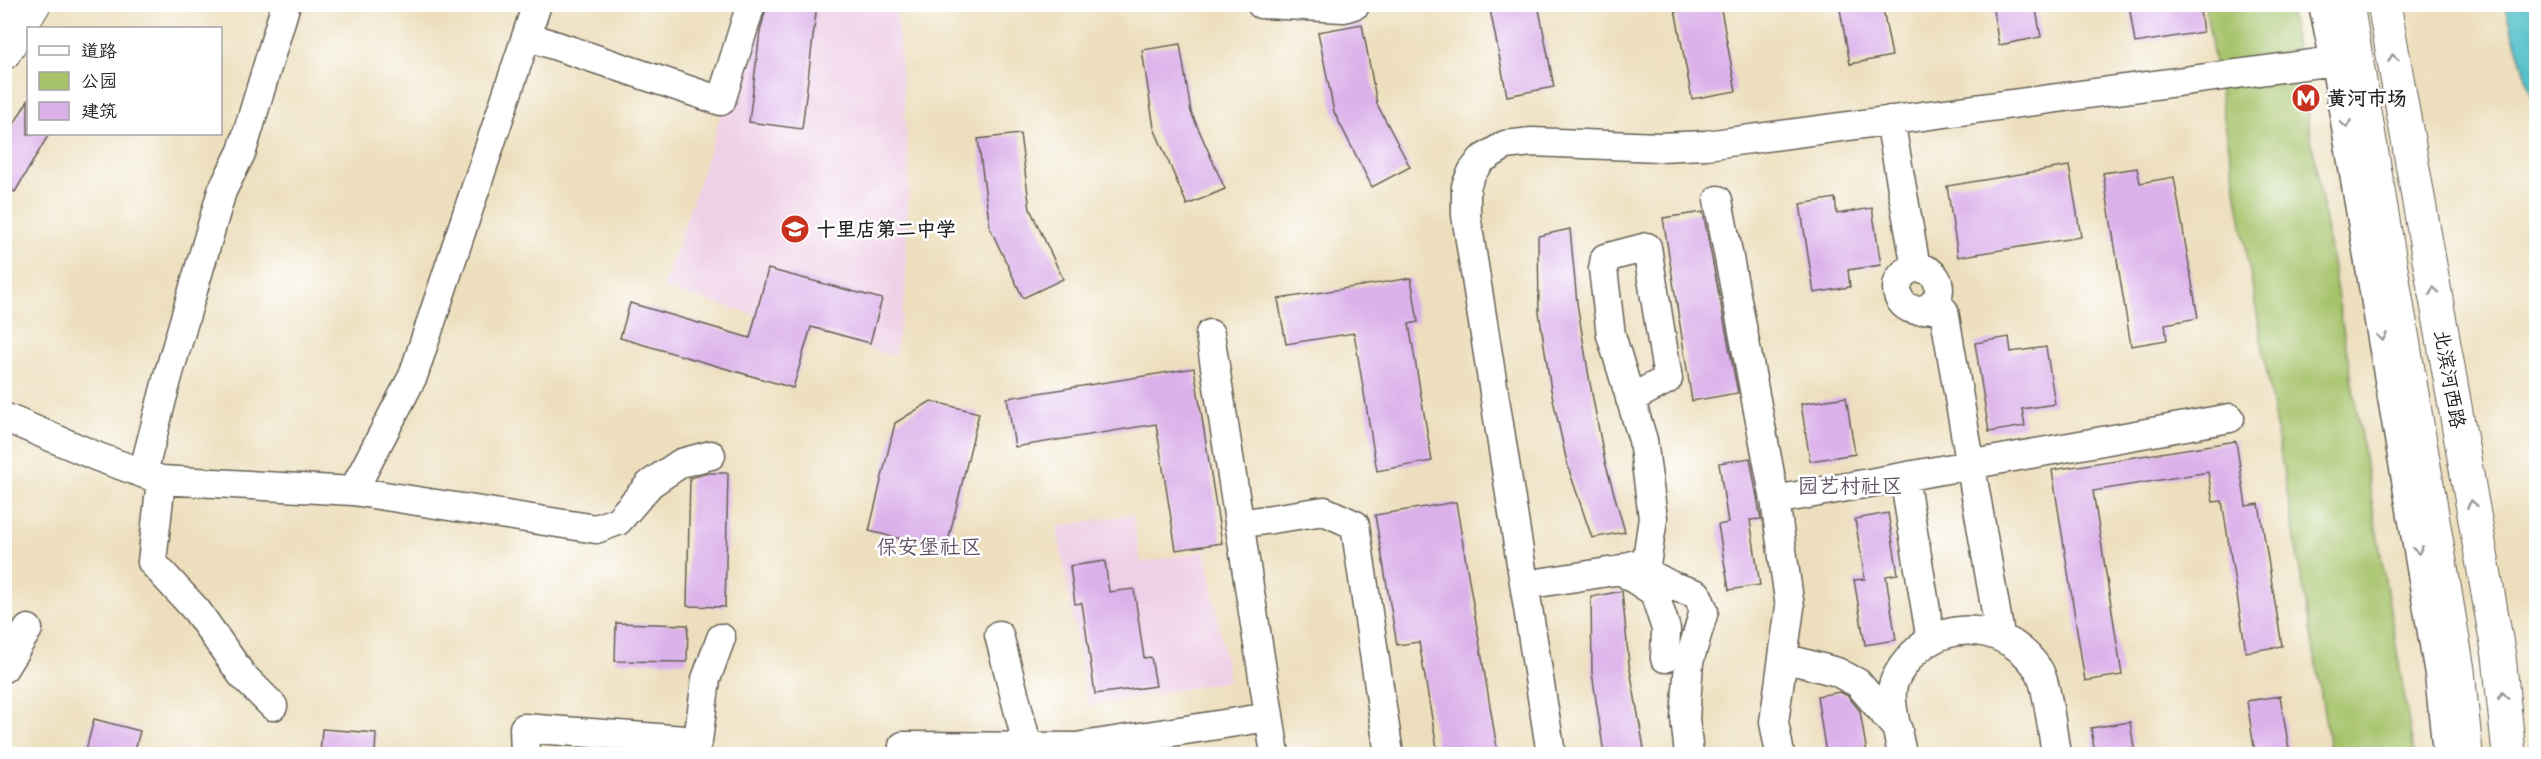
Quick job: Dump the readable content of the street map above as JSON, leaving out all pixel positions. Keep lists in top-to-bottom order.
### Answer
{
  "streets": {
    "main road": ["北滨河西路"]
  },
  "districts": ["园艺村社区", "保安堡社区"],
  "places": {
    "metro station": ["黄河市场"],
    "school or university": ["十里店第二中学"]
  },
  "legend": ["道路", "公园", "建筑"]
}
